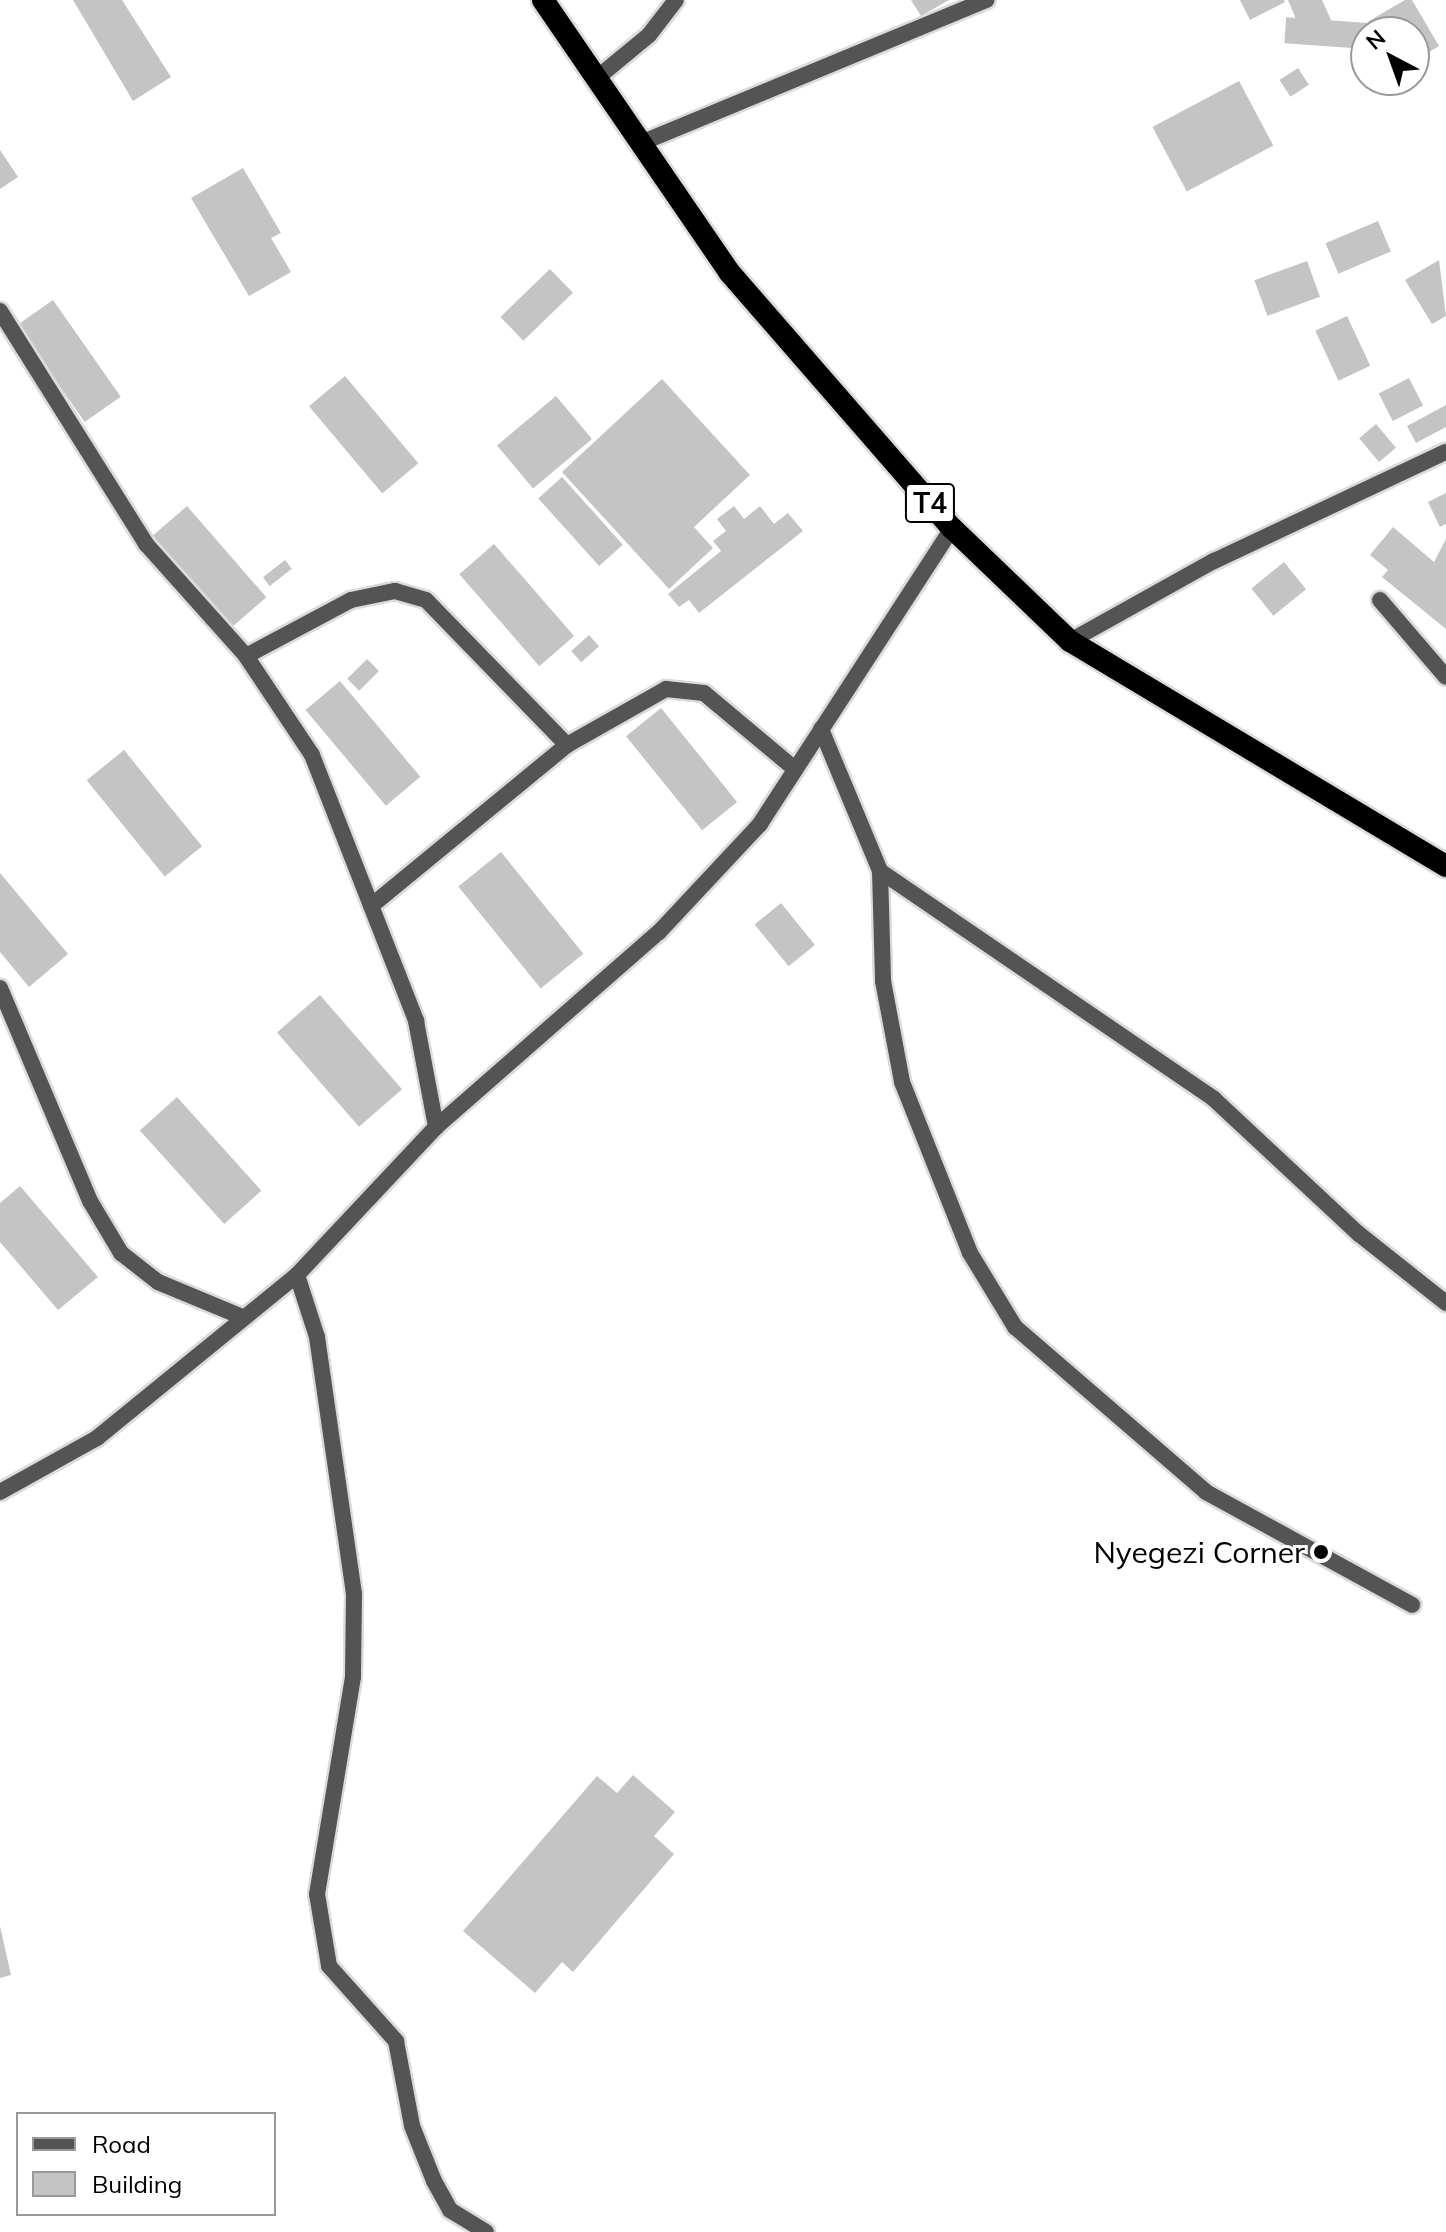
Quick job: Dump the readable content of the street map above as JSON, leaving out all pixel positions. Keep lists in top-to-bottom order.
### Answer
{
  "streets": {
    "highway": ["T4"]
  },
  "places": ["Nyegezi Corner"],
  "legend": ["Road", "Building"],
  "north": "top left"
}
